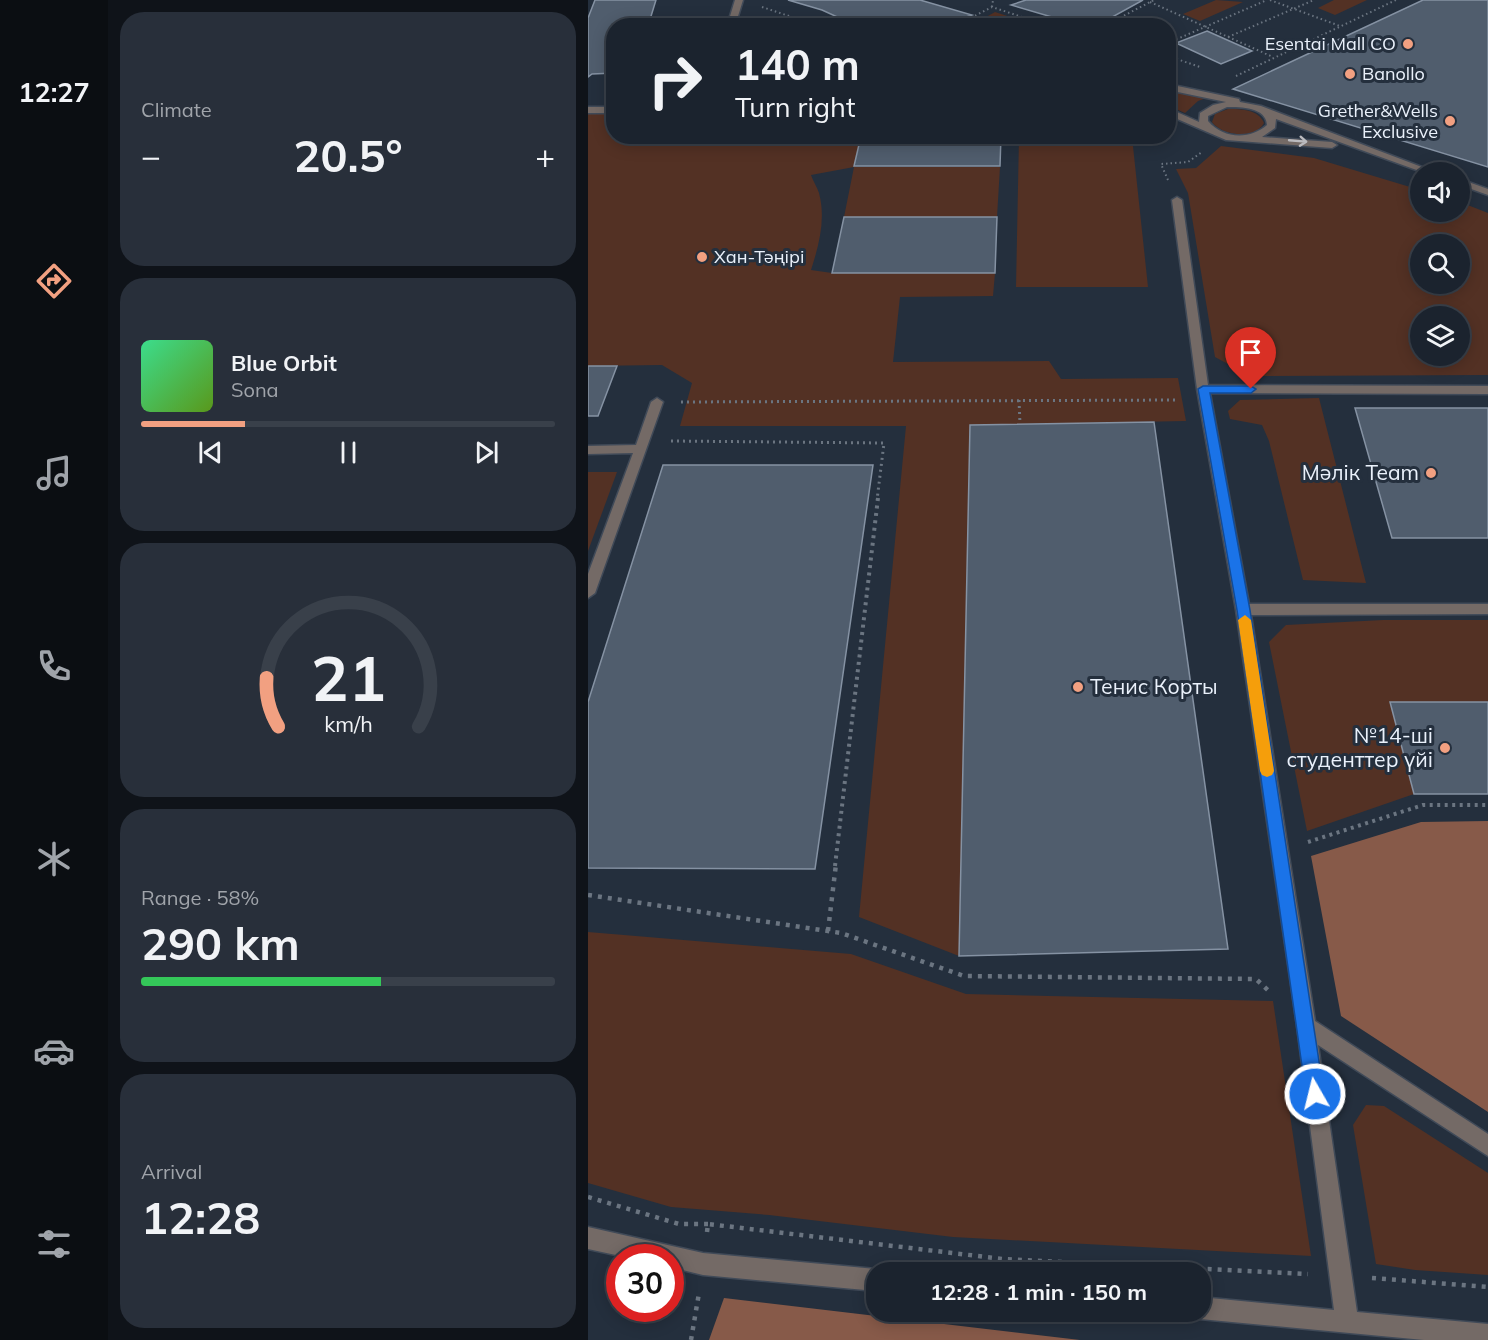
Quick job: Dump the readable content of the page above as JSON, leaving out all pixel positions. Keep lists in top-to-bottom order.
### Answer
{
  "places": [
    "Esentai Mall СО",
    "Banollo",
    "Grether&Wells Exclusive",
    "Хан-Тәңірі",
    "Мәлік Team",
    "Тенис Корты",
    "№14-ші студенттер үйі"
  ],
  "page": {
    "tabs": "12:27",
    "tile": [
      "Climate",
      ["Range · 58%", "290 km"],
      ["Arrival", "12:28"]
    ],
    "turn": ["140 m", "Turn right"],
    "heat": ["−", "20.5°", "+"],
    "song": ["Blue Orbit", "Sona"],
    "limit": "30",
    "trip": "12:28 · 1 min · 150 m",
    "gauge": ["21", "km/h"]
  }
}
